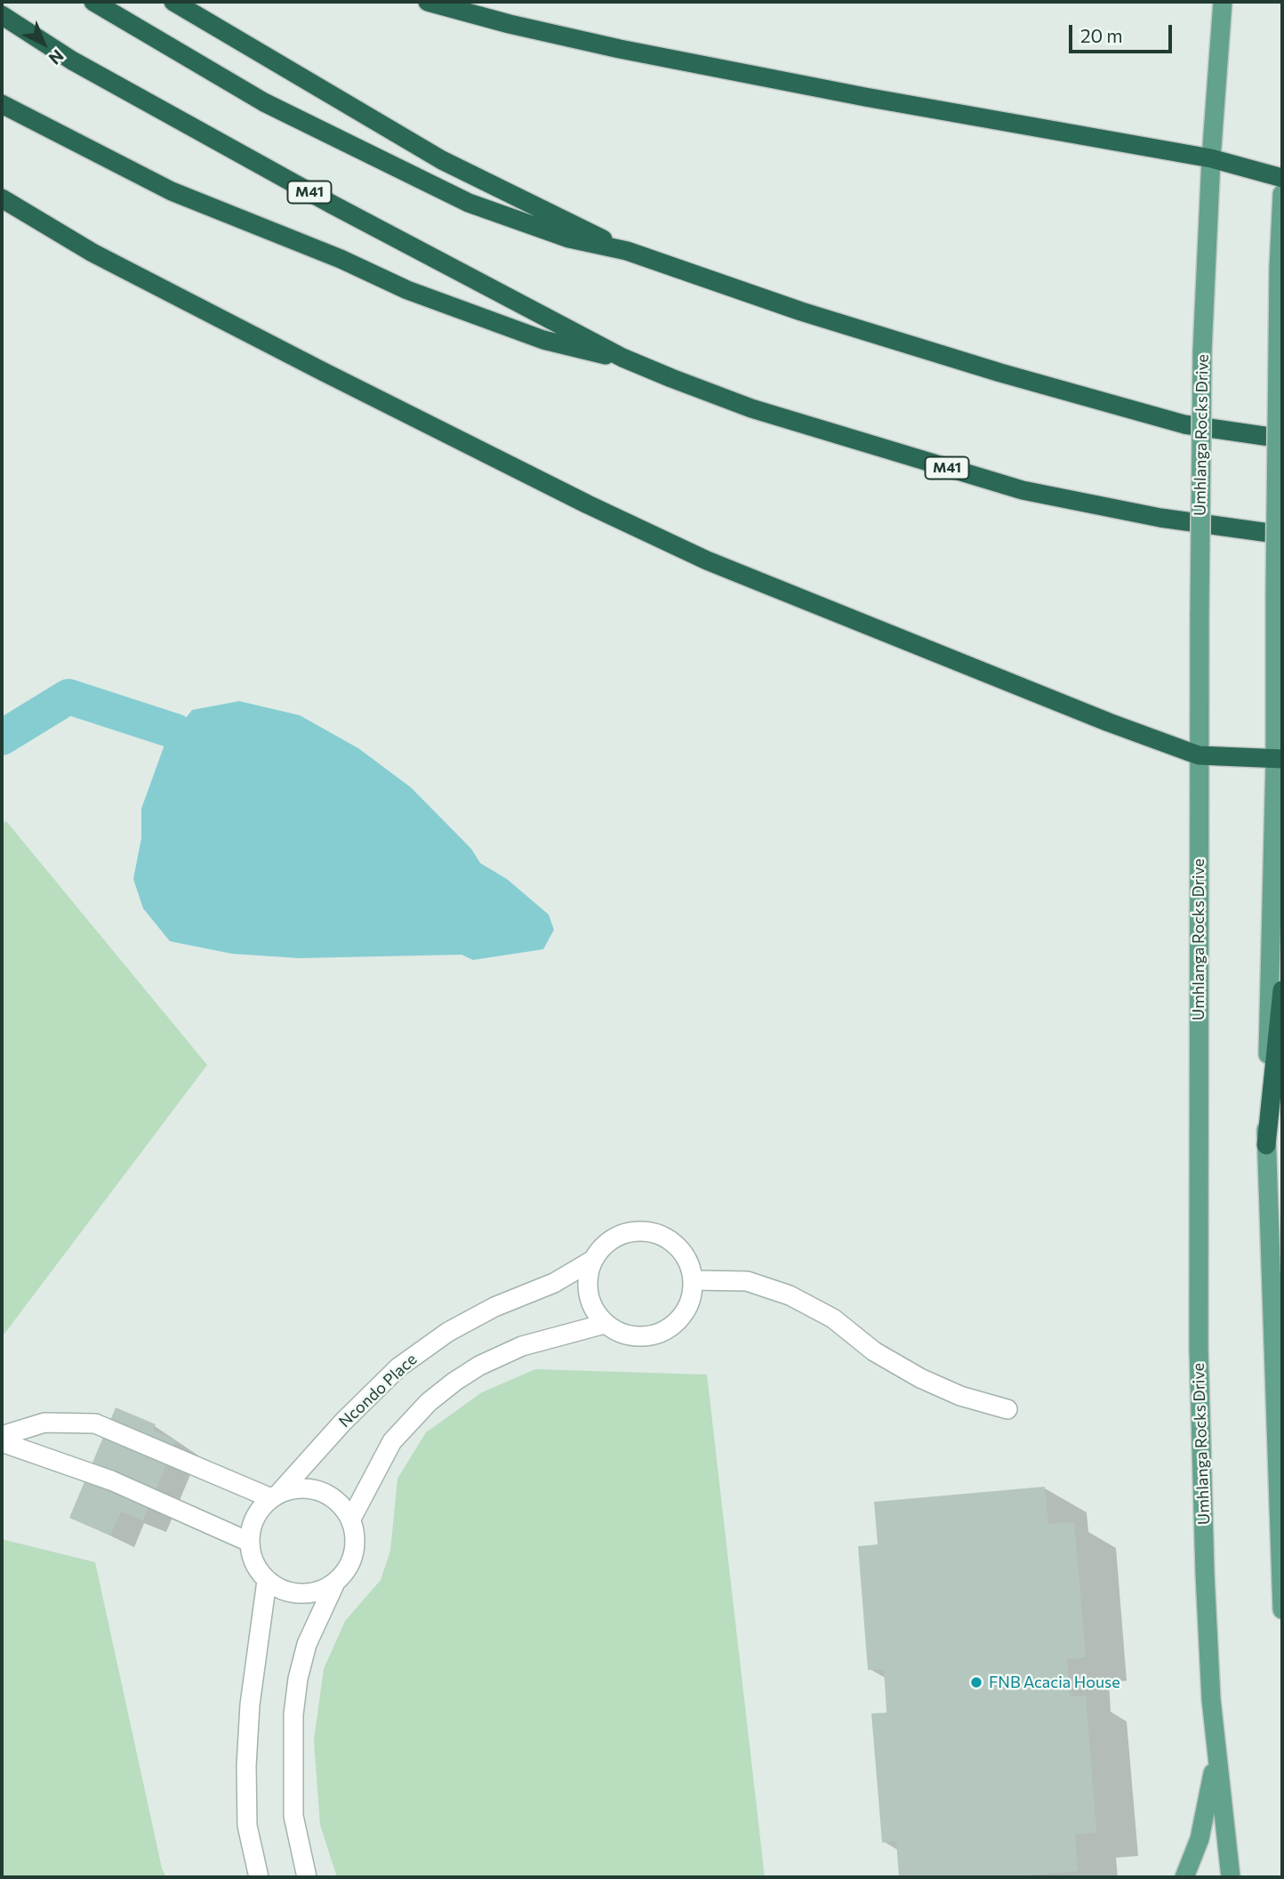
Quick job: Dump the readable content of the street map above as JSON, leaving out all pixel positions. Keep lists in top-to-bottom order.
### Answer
{
  "streets": {
    "highway": ["M41"],
    "main road": ["Umhlanga Rocks Drive"],
    "lane": ["Ncondo Place"]
  },
  "places": ["FNB Acacia House"],
  "scale_bar": "20 m",
  "north": "bottom right"
}
